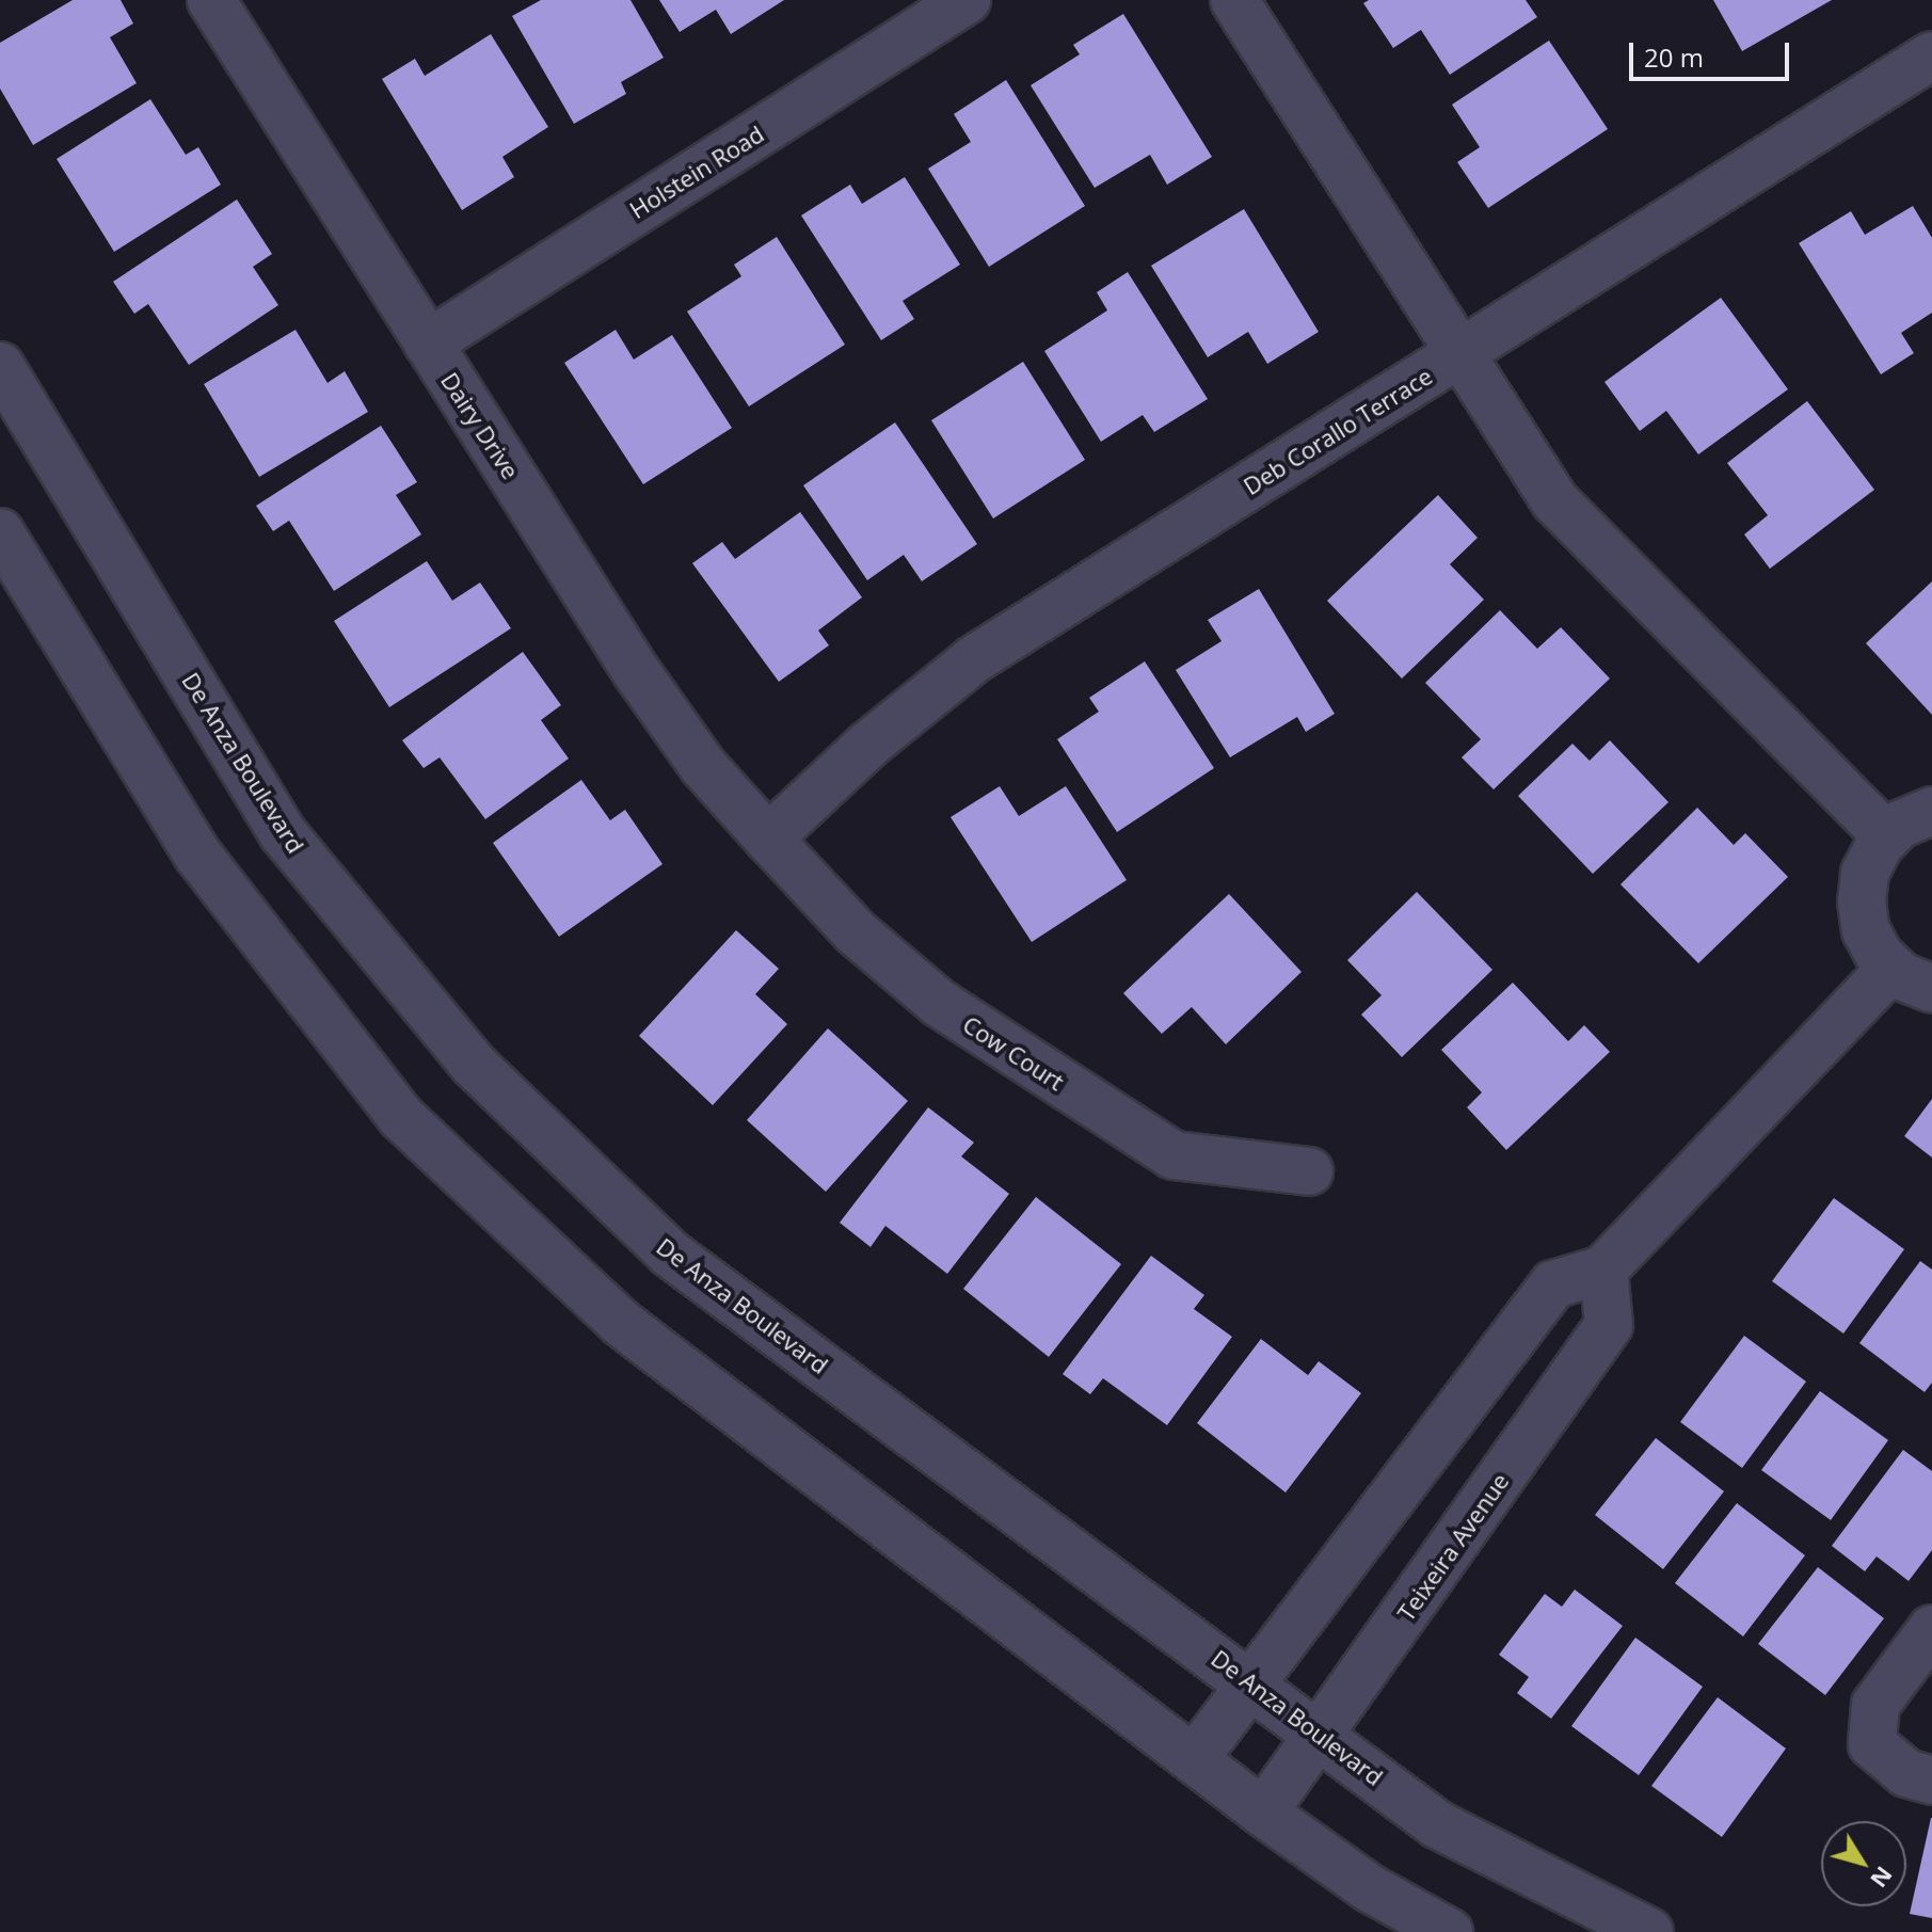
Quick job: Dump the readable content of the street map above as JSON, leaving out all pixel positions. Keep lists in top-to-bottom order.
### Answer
{
  "streets": {
    "street": [
      "Holstein Road",
      "Dairy Drive",
      "Deb Corallo Terrace",
      "De Anza Boulevard",
      "Cow Court",
      "Teixeira Avenue"
    ]
  },
  "crossings": [
    ["Holstein Road", "Dairy Drive"],
    ["Dairy Drive", "Deb Corallo Terrace"],
    ["Dairy Drive", "Cow Court"],
    ["Deb Corallo Terrace", "Cow Court"],
    ["De Anza Boulevard", "Teixeira Avenue"]
  ],
  "scale_bar": "20 m",
  "north": "bottom right"
}
